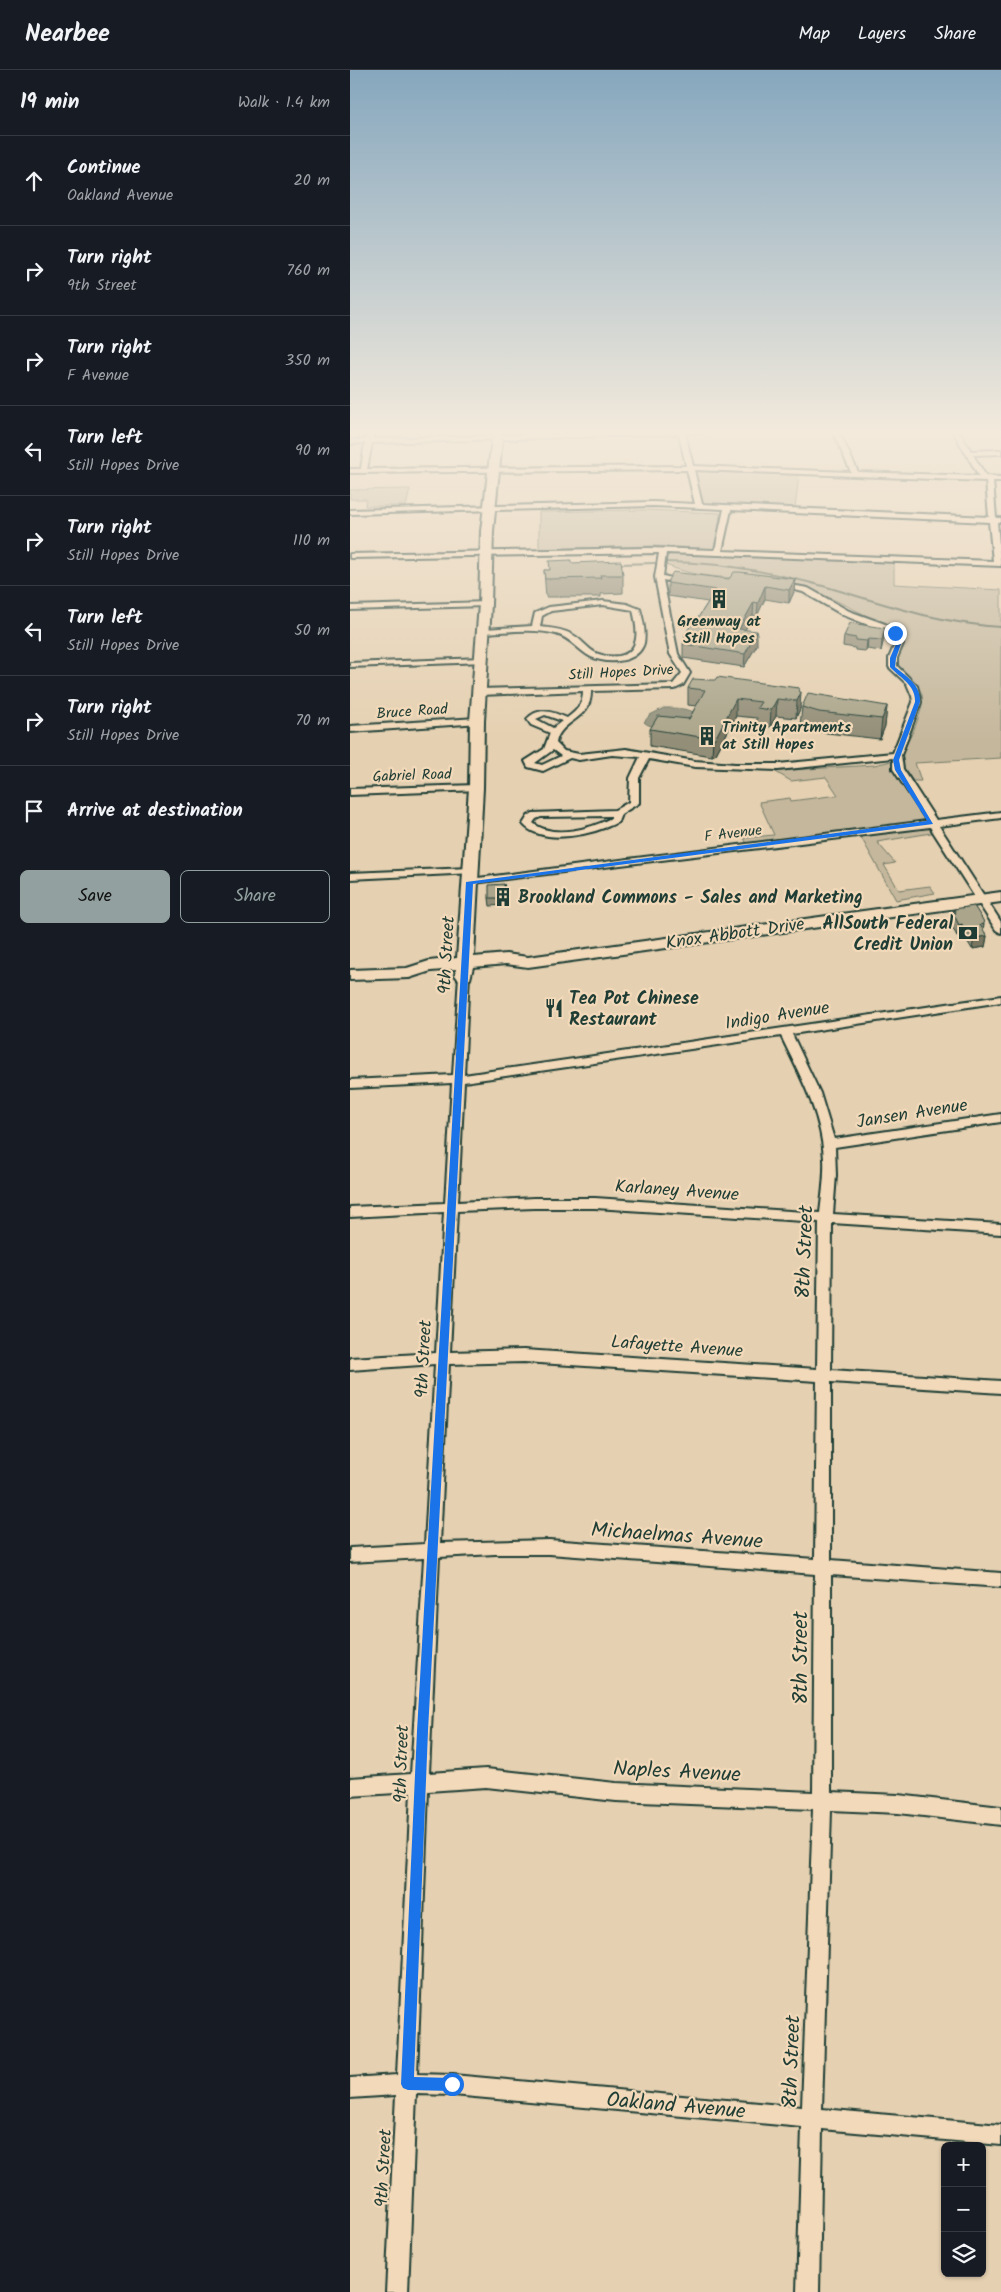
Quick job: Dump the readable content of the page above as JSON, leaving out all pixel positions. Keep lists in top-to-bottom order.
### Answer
{
  "streets": {
    "main road": ["Knox Abbott Drive", "9th Street"],
    "street": [
      "Still Hopes Drive",
      "Bruce Road",
      "Gabriel Road",
      "F Avenue",
      "Indigo Avenue",
      "Jansen Avenue",
      "Karlaney Avenue",
      "8th Street",
      "Lafayette Avenue",
      "Michaelmas Avenue",
      "Naples Avenue",
      "Oakland Avenue"
    ]
  },
  "crossings": [
    ["Still Hopes Drive", "9th Street"],
    ["Bruce Road", "9th Street"],
    ["Gabriel Road", "9th Street"],
    ["F Avenue", "9th Street"],
    ["Knox Abbott Drive", "9th Street"],
    ["9th Street", "Indigo Avenue"],
    ["9th Street", "Karlaney Avenue"],
    ["9th Street", "Lafayette Avenue"],
    ["9th Street", "Michaelmas Avenue"],
    ["9th Street", "Naples Avenue"],
    ["9th Street", "Oakland Avenue"],
    ["Indigo Avenue", "8th Street"],
    ["Jansen Avenue", "8th Street"],
    ["Karlaney Avenue", "8th Street"],
    ["8th Street", "Lafayette Avenue"],
    ["8th Street", "Michaelmas Avenue"],
    ["8th Street", "Naples Avenue"],
    ["8th Street", "Oakland Avenue"]
  ],
  "places": {
    "building": ["Greenway at Still Hopes", "Trinity Apartments at Still Hopes", "Brookland Commons - Sales and Marketing"],
    "bank": ["AllSouth Federal Credit Union"],
    "restaurant": ["Tea Pot Chinese Restaurant"]
  },
  "page": {
    "header": "Nearbee",
    "nav": ["Map", "Layers", "Share"],
    "heading": ["19 min", "Walk · 1.4 km"],
    "list": [
      ["Continue", "Oakland Avenue", "20 m"],
      ["Turn right", "9th Street", "760 m"],
      ["Turn right", "F Avenue", "350 m"],
      ["Turn left", "Still Hopes Drive", "90 m"],
      ["Turn right", "Still Hopes Drive", "110 m"],
      ["Turn left", "Still Hopes Drive", "50 m"],
      ["Turn right", "Still Hopes Drive", "70 m"],
      "Arrive at destination"
    ],
    "buttons": ["Save", "Share"],
    "map_buttons": ["+", "−"]
  }
}
